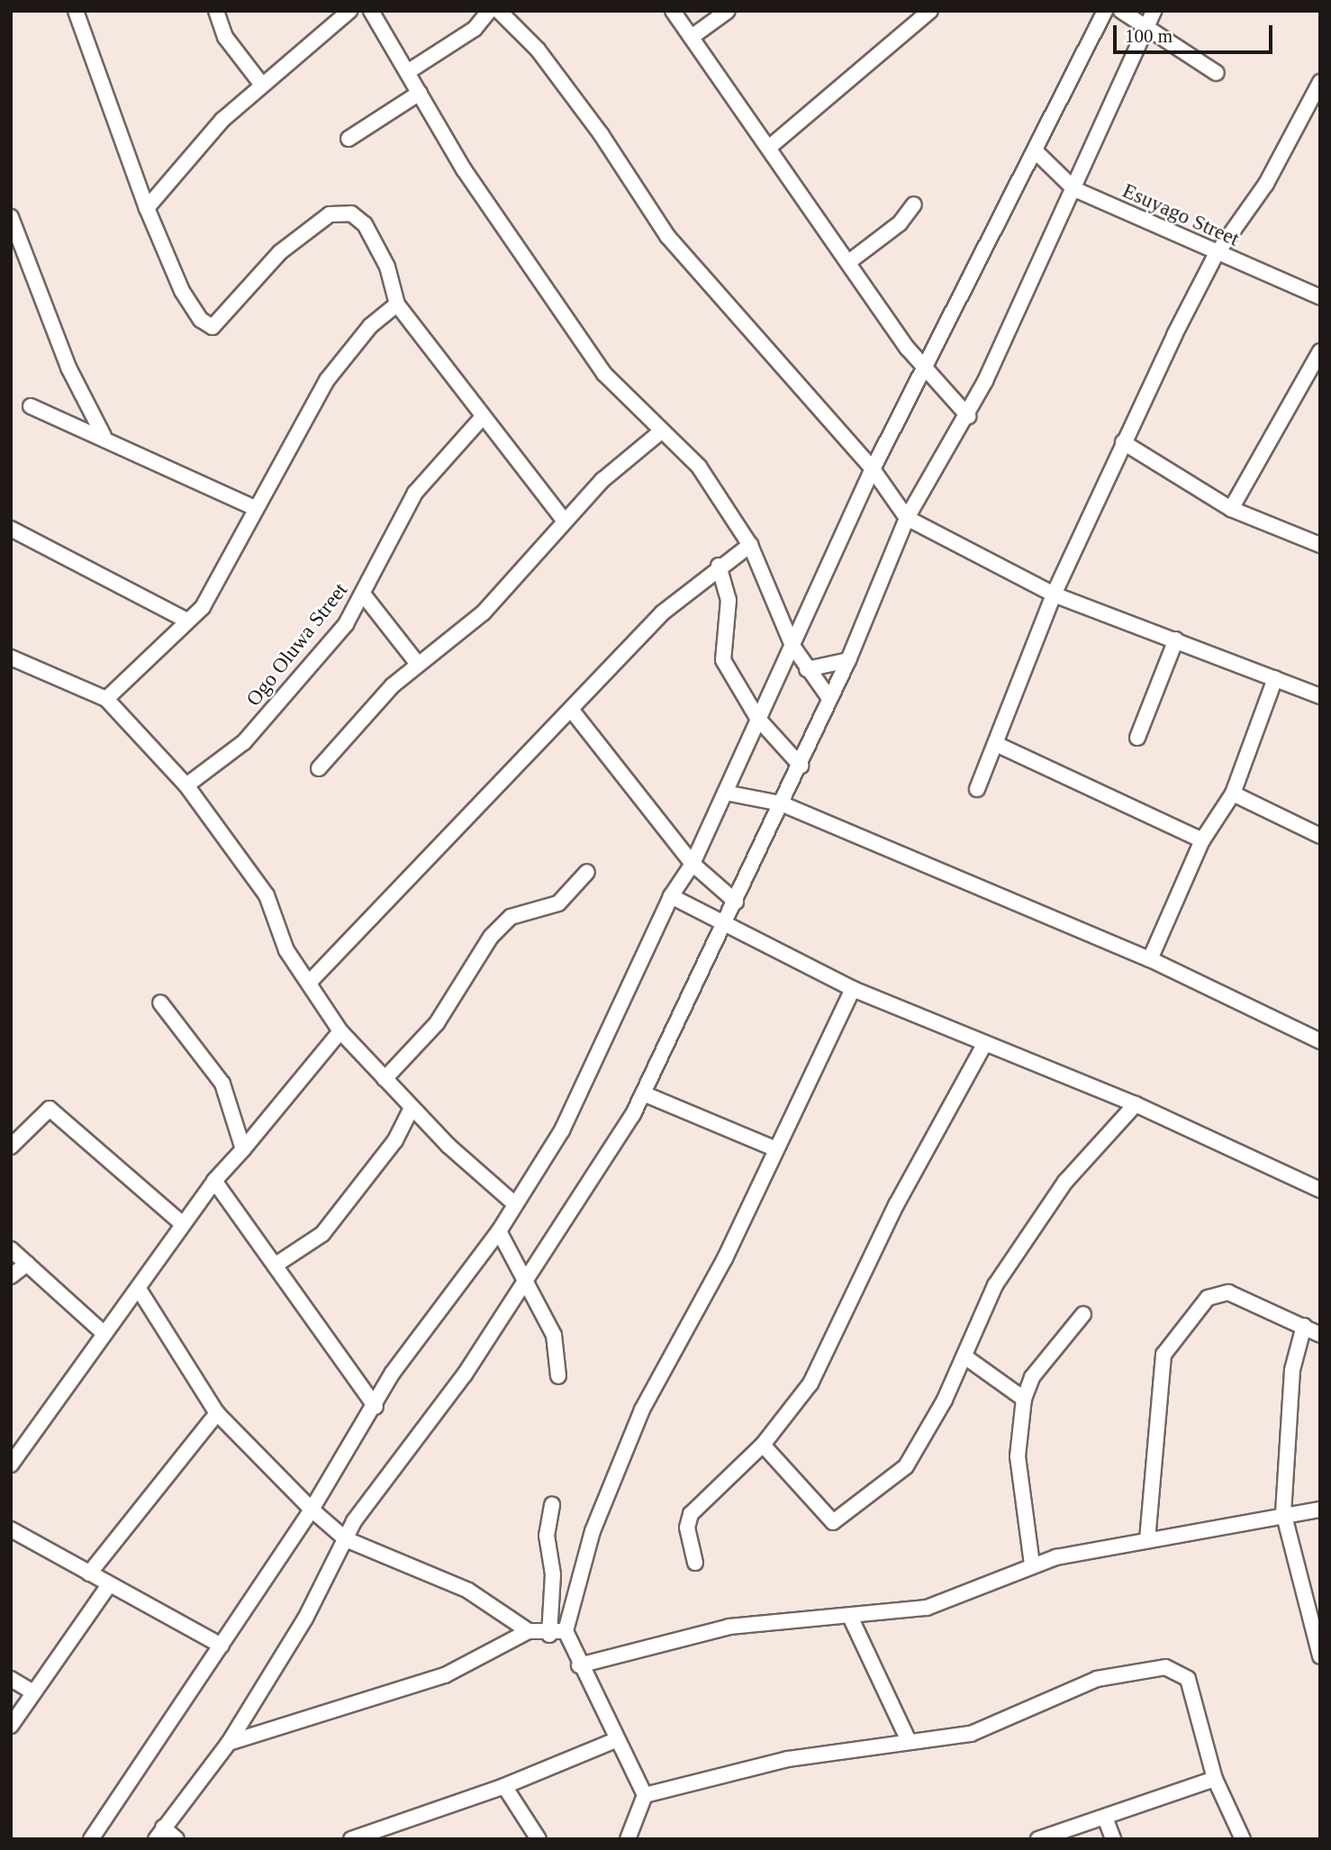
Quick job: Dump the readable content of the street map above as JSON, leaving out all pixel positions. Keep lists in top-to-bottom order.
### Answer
{
  "streets": {
    "street": ["Esuyago Street", "Ogo Oluwa Street"]
  },
  "scale_bar": "100 m"
}
